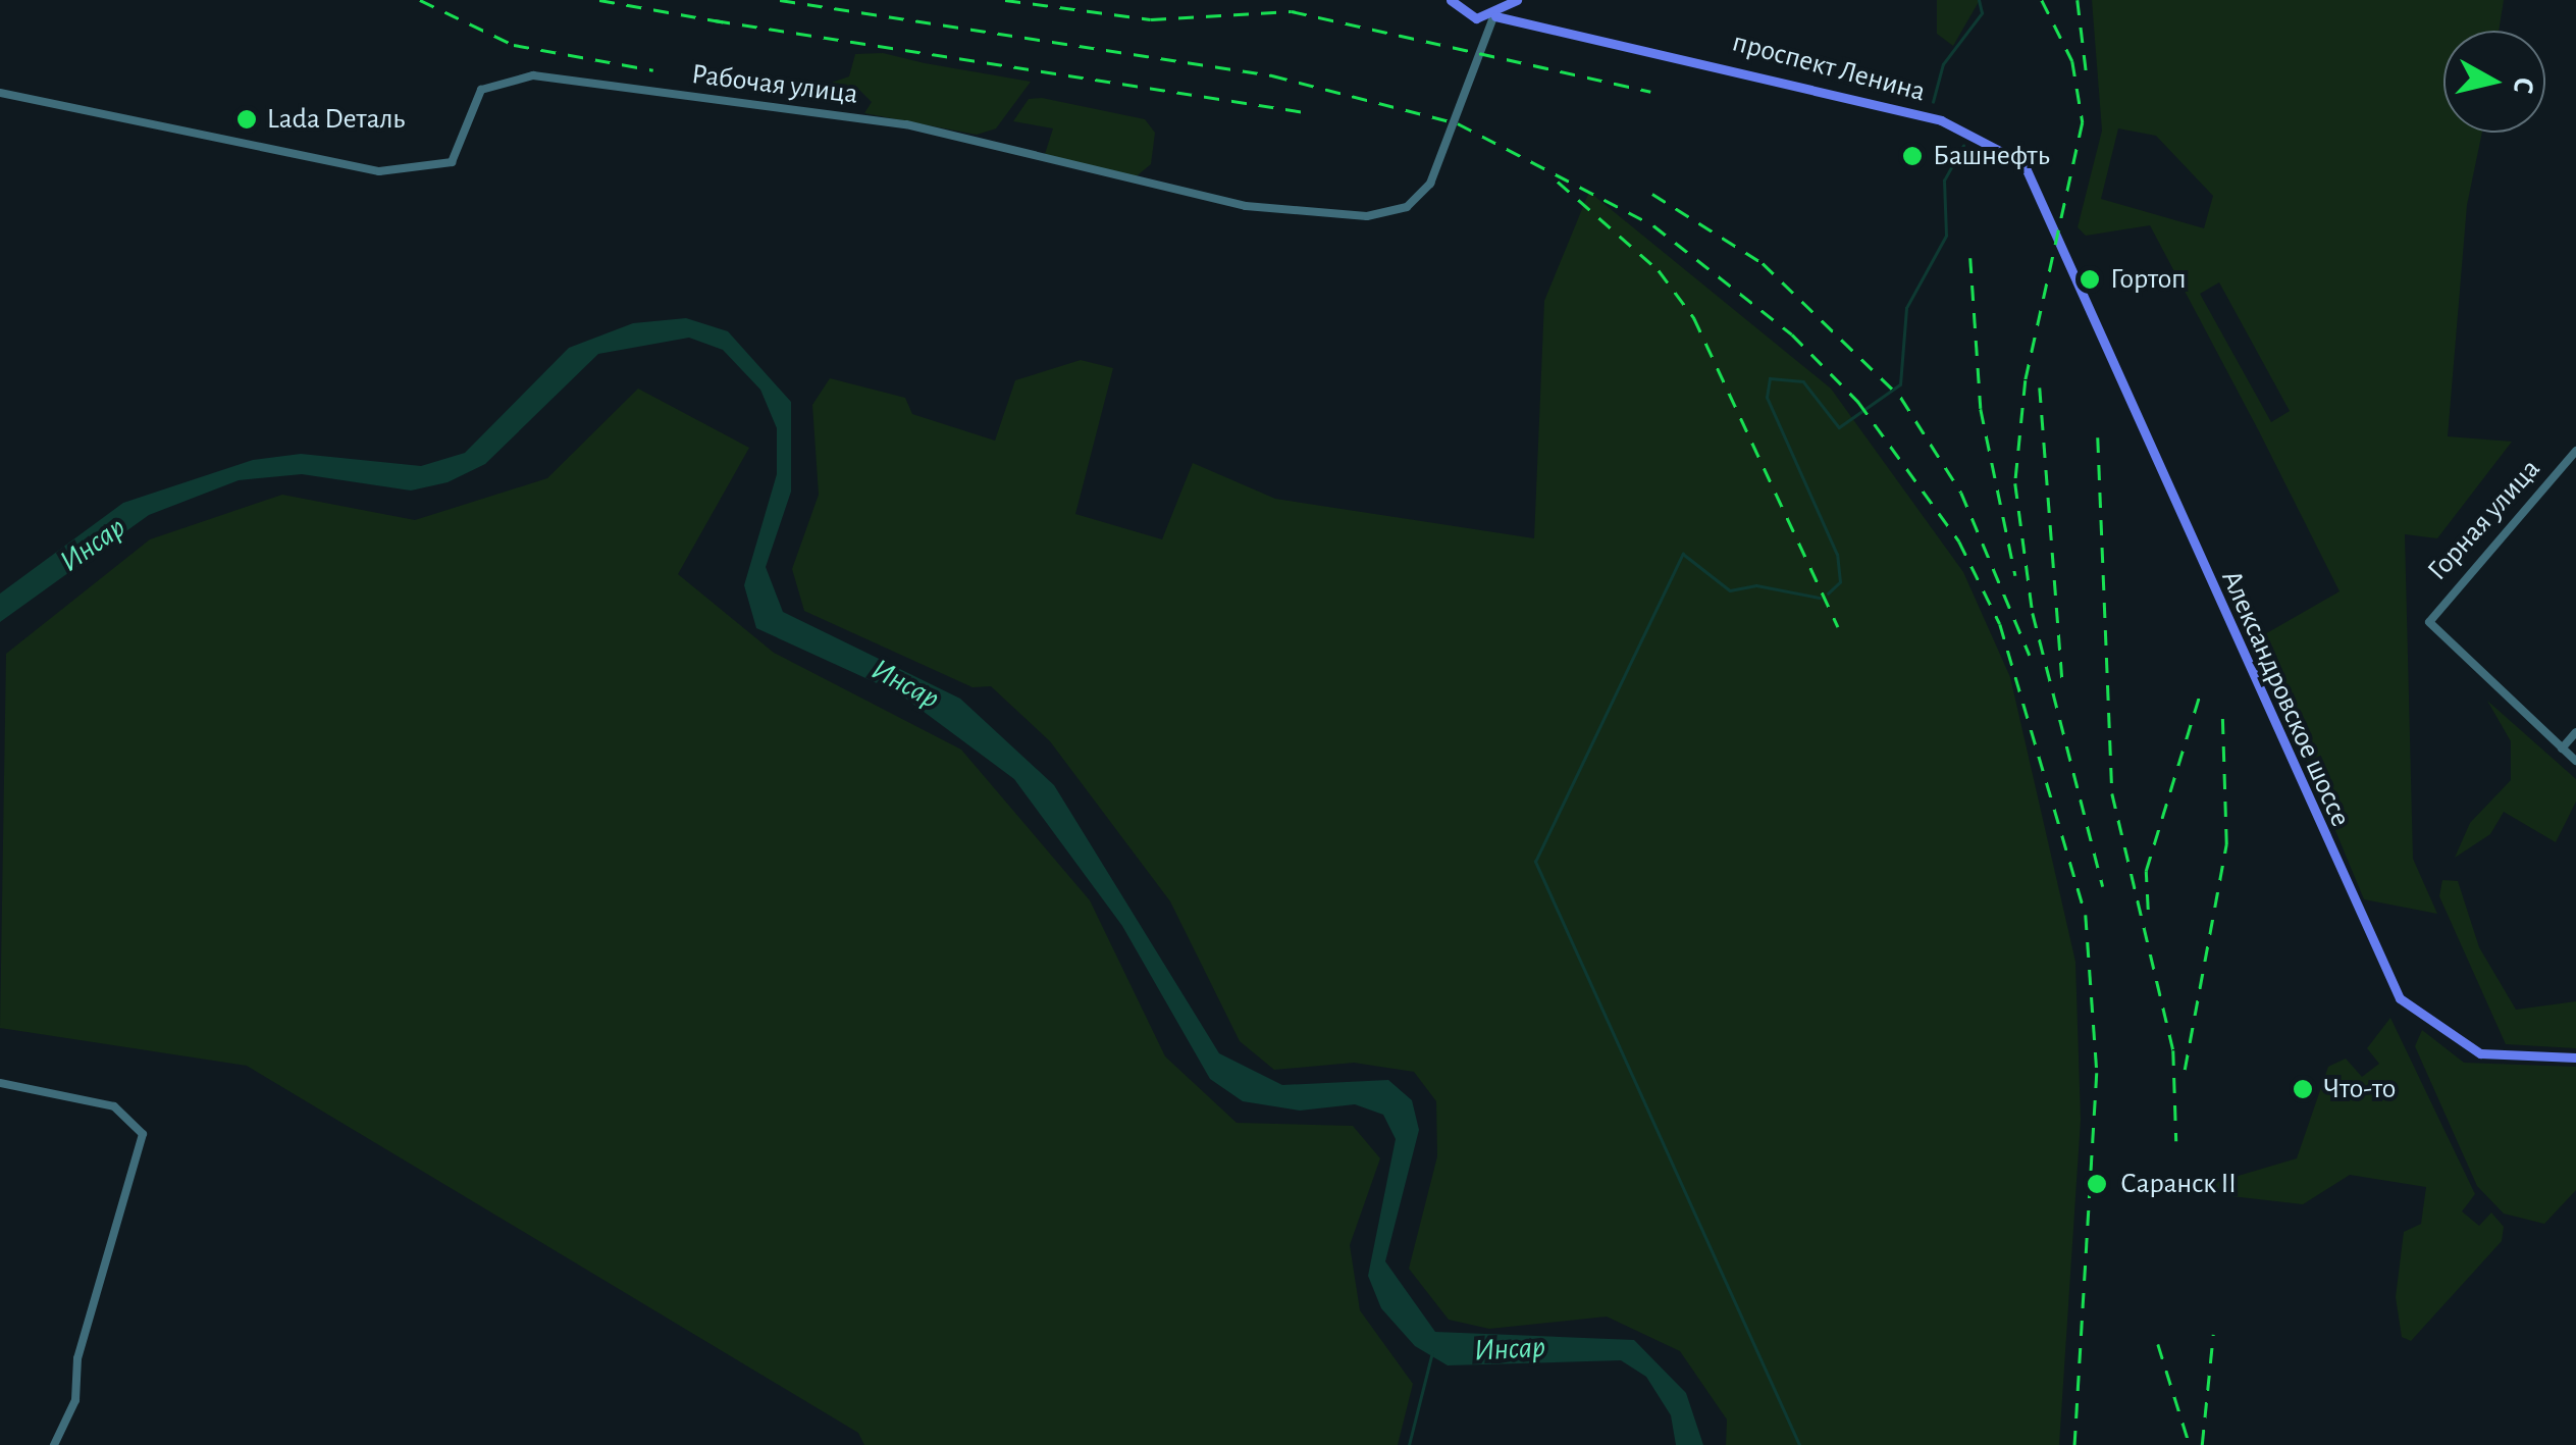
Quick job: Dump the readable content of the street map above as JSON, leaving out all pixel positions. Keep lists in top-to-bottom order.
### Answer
{
  "streets": {
    "main road": ["проспект Ленина", "Александровское шоссе"],
    "street": ["Рабочая улица", "Горная улица"]
  },
  "crossings": [
    ["проспект Ленина", "Александровское шоссе"]
  ],
  "water": ["Инсар"],
  "places": [
    "Lada Dеталь",
    "Башнефть",
    "Гортоп",
    "Что-то",
    "Саранск II"
  ],
  "north": "right"
}
